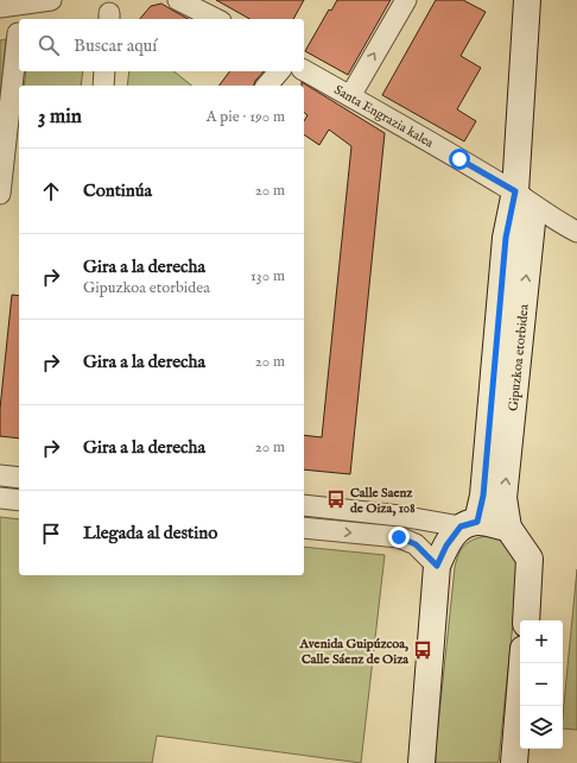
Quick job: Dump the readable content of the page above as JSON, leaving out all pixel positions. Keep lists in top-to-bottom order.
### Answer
{
  "streets": {
    "main road": ["Gipuzkoa etorbidea"],
    "street": ["Santa Engrazia kalea"]
  },
  "crossings": [
    ["Santa Engrazia kalea", "Gipuzkoa etorbidea"]
  ],
  "places": {
    "bus stop": ["Calle Saenz de Oiza, 108", "Avenida Guipúzcoa, Calle Sáenz de Oiza"]
  },
  "page": {
    "search": "Buscar aquí",
    "heading": ["3 min", "A pie · 190 m"],
    "list": [
      ["Continúa", "20 m"],
      ["Gira a la derecha", "Gipuzkoa etorbidea", "130 m"],
      ["Gira a la derecha", "20 m"],
      ["Gira a la derecha", "20 m"],
      "Llegada al destino"
    ],
    "map_buttons": ["+", "−"]
  }
}
